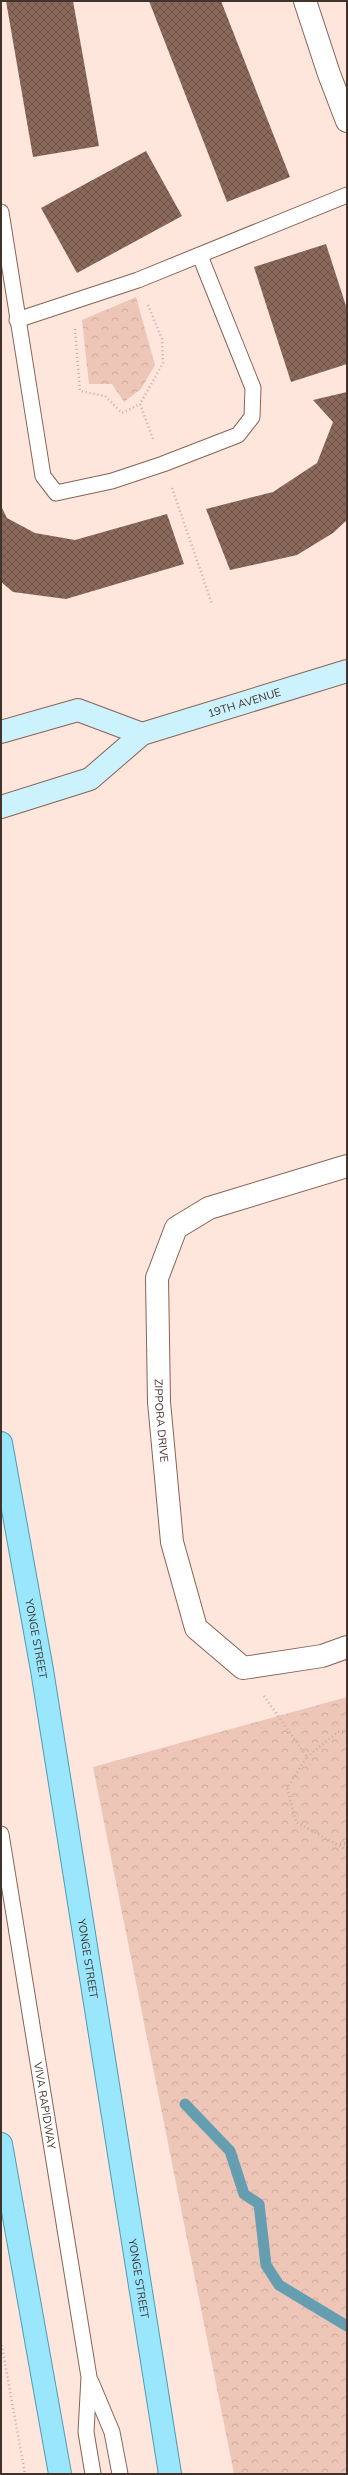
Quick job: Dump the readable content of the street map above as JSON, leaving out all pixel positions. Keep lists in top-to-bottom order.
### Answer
{
  "streets": {
    "main road": ["19TH AVENUE", "YONGE STREET"],
    "street": ["ZIPPORA DRIVE"],
    "lane": ["VIVA RAPIDWAY"]
  }
}
